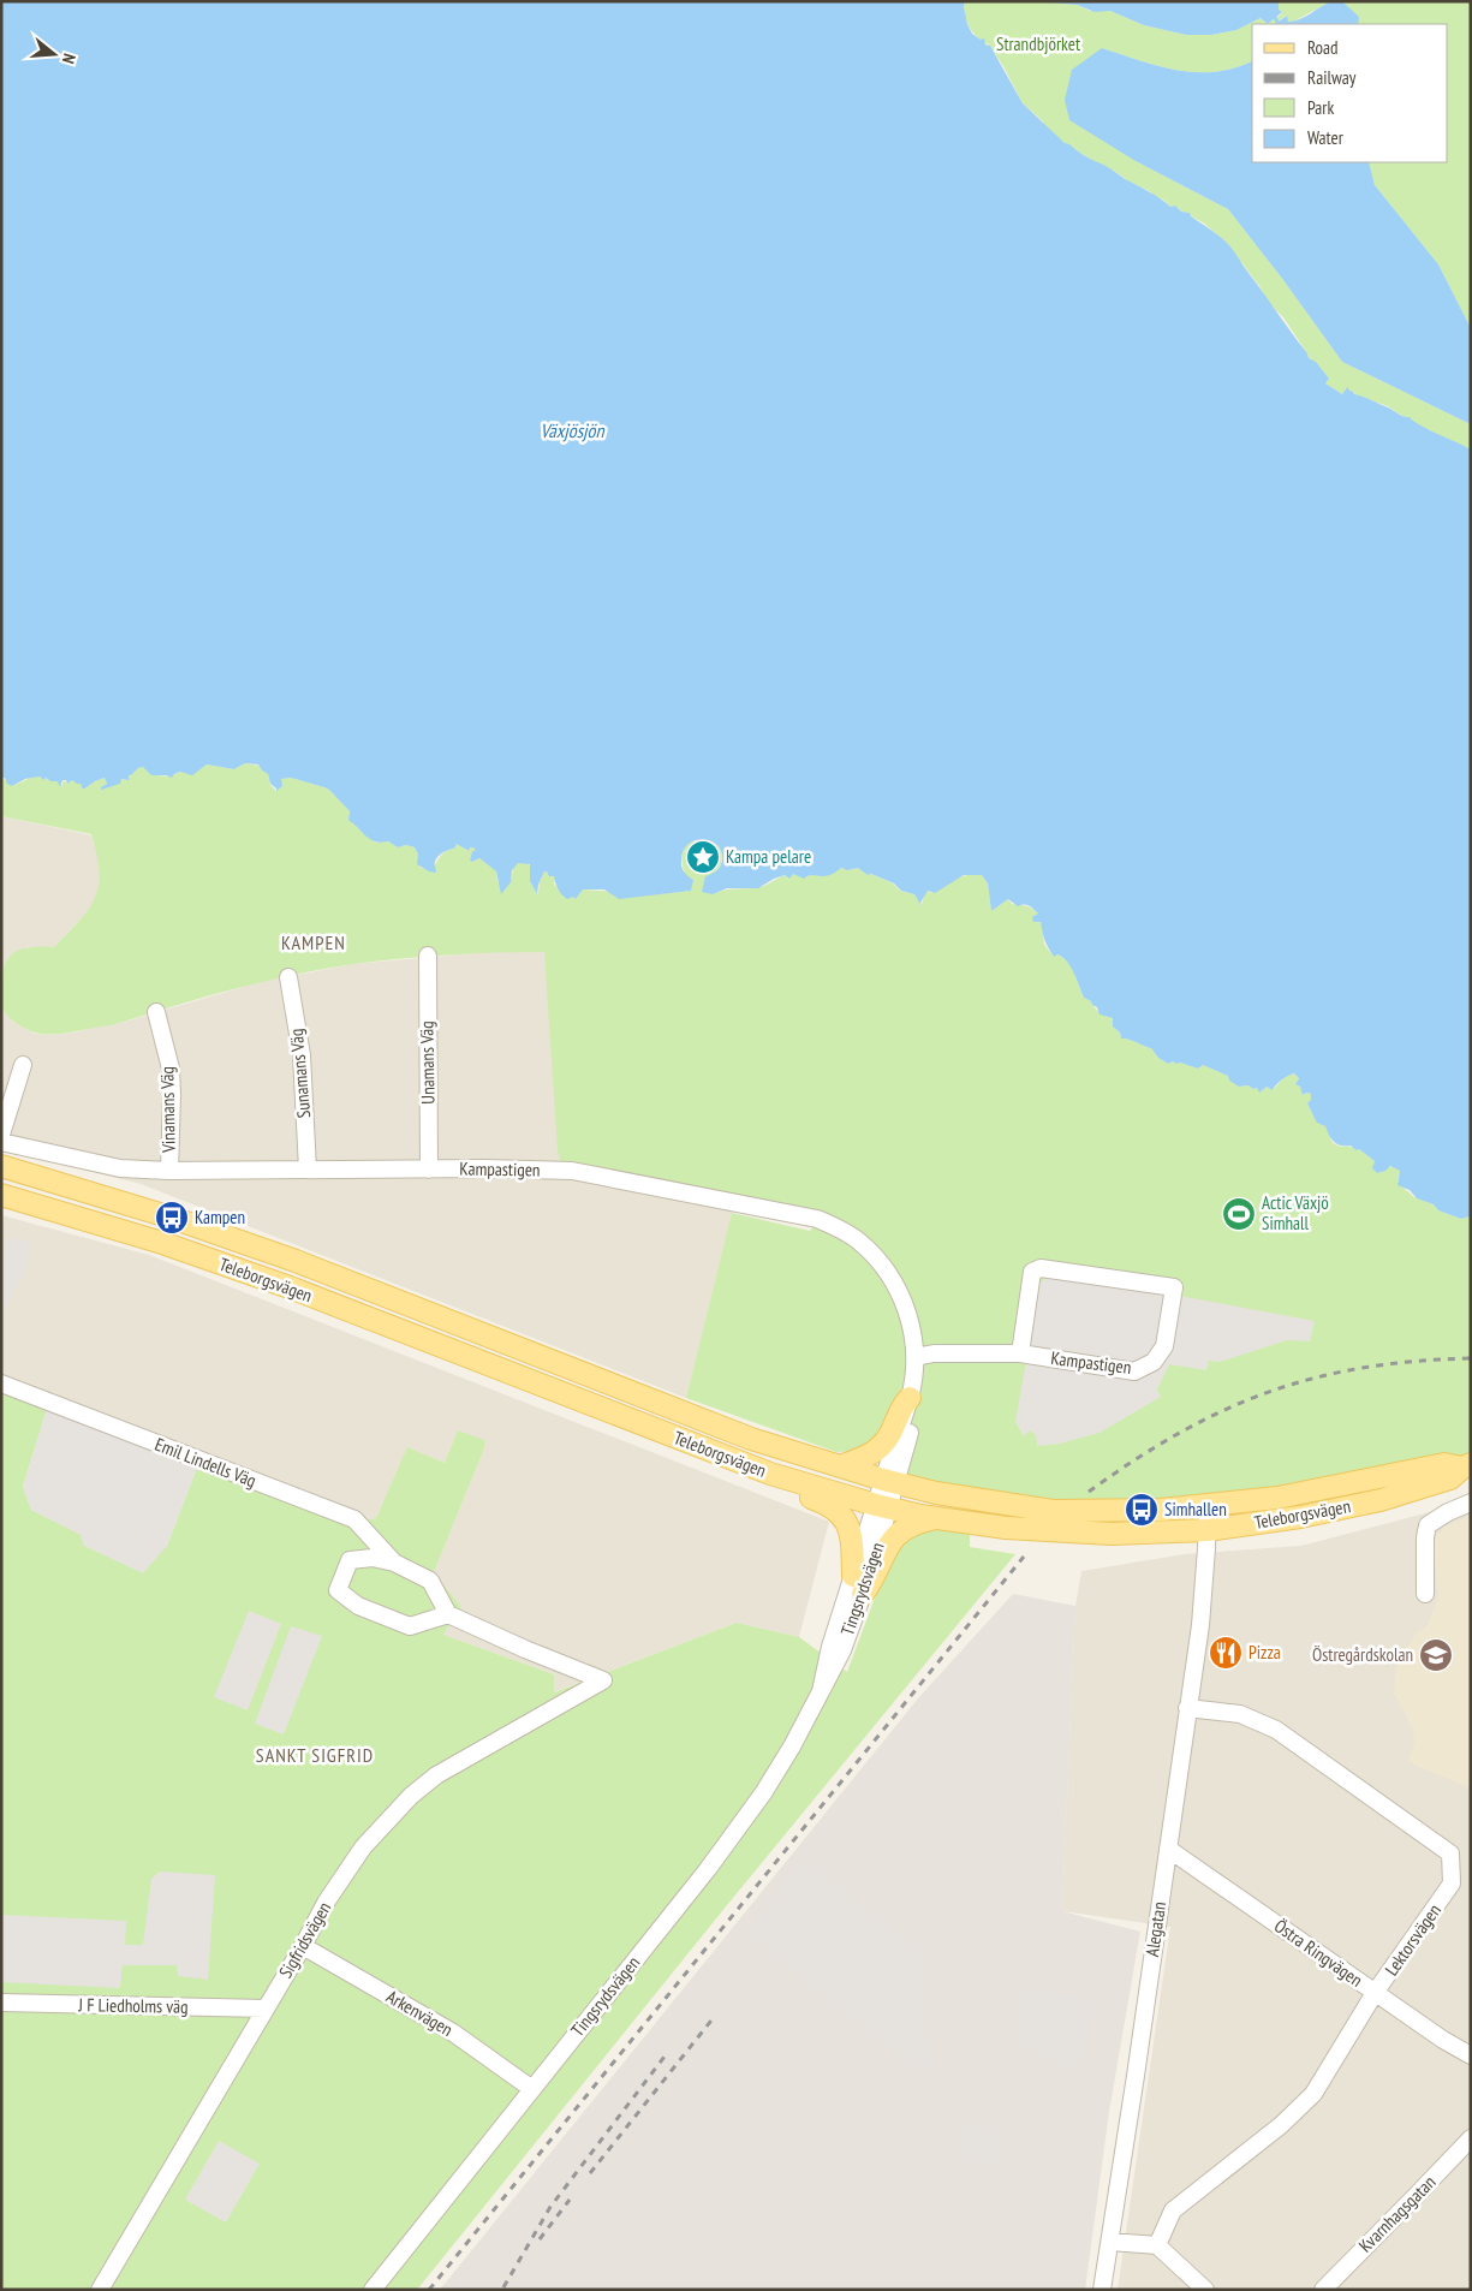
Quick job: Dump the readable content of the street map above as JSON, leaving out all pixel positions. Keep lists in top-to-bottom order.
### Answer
{
  "streets": {
    "main road": ["Teleborgsvägen"],
    "street": [
      "Unamans Väg",
      "Sunamans Väg",
      "Vinamans Väg",
      "Kampastigen",
      "Emil Lindells Väg",
      "Tingsrydsvägen",
      "Alegatan",
      "Sigfridsvägen",
      "Lektorsvägen",
      "Östra Ringvägen",
      "J F Liedholms väg",
      "Arkenvägen",
      "Kvarnhagsgatan"
    ]
  },
  "crossings": [
    ["Unamans Väg", "Kampastigen"],
    ["Sunamans Väg", "Kampastigen"],
    ["Vinamans Väg", "Kampastigen"],
    ["Kampastigen", "Teleborgsvägen"],
    ["Kampastigen", "Tingsrydsvägen"],
    ["Teleborgsvägen", "Tingsrydsvägen"],
    ["Teleborgsvägen", "Alegatan"],
    ["Emil Lindells Väg", "Sigfridsvägen"],
    ["Tingsrydsvägen", "Arkenvägen"],
    ["Alegatan", "Lektorsvägen"],
    ["Alegatan", "Östra Ringvägen"],
    ["Sigfridsvägen", "J F Liedholms väg"],
    ["Sigfridsvägen", "Arkenvägen"],
    ["Lektorsvägen", "Östra Ringvägen"]
  ],
  "districts": ["KAMPEN", "SANKT SIGFRID"],
  "water": ["Växjösjön"],
  "parks": ["Strandbjörket"],
  "places": {
    "place": ["Kampa pelare"],
    "sports": ["Actic Växjö Simhall"],
    "bus stop": ["Kampen", "Simhallen"],
    "restaurant": ["Pizza"],
    "school or university": ["Östregårdskolan"]
  },
  "legend": [
    "Road",
    "Railway",
    "Park",
    "Water"
  ],
  "north": "right"
}
